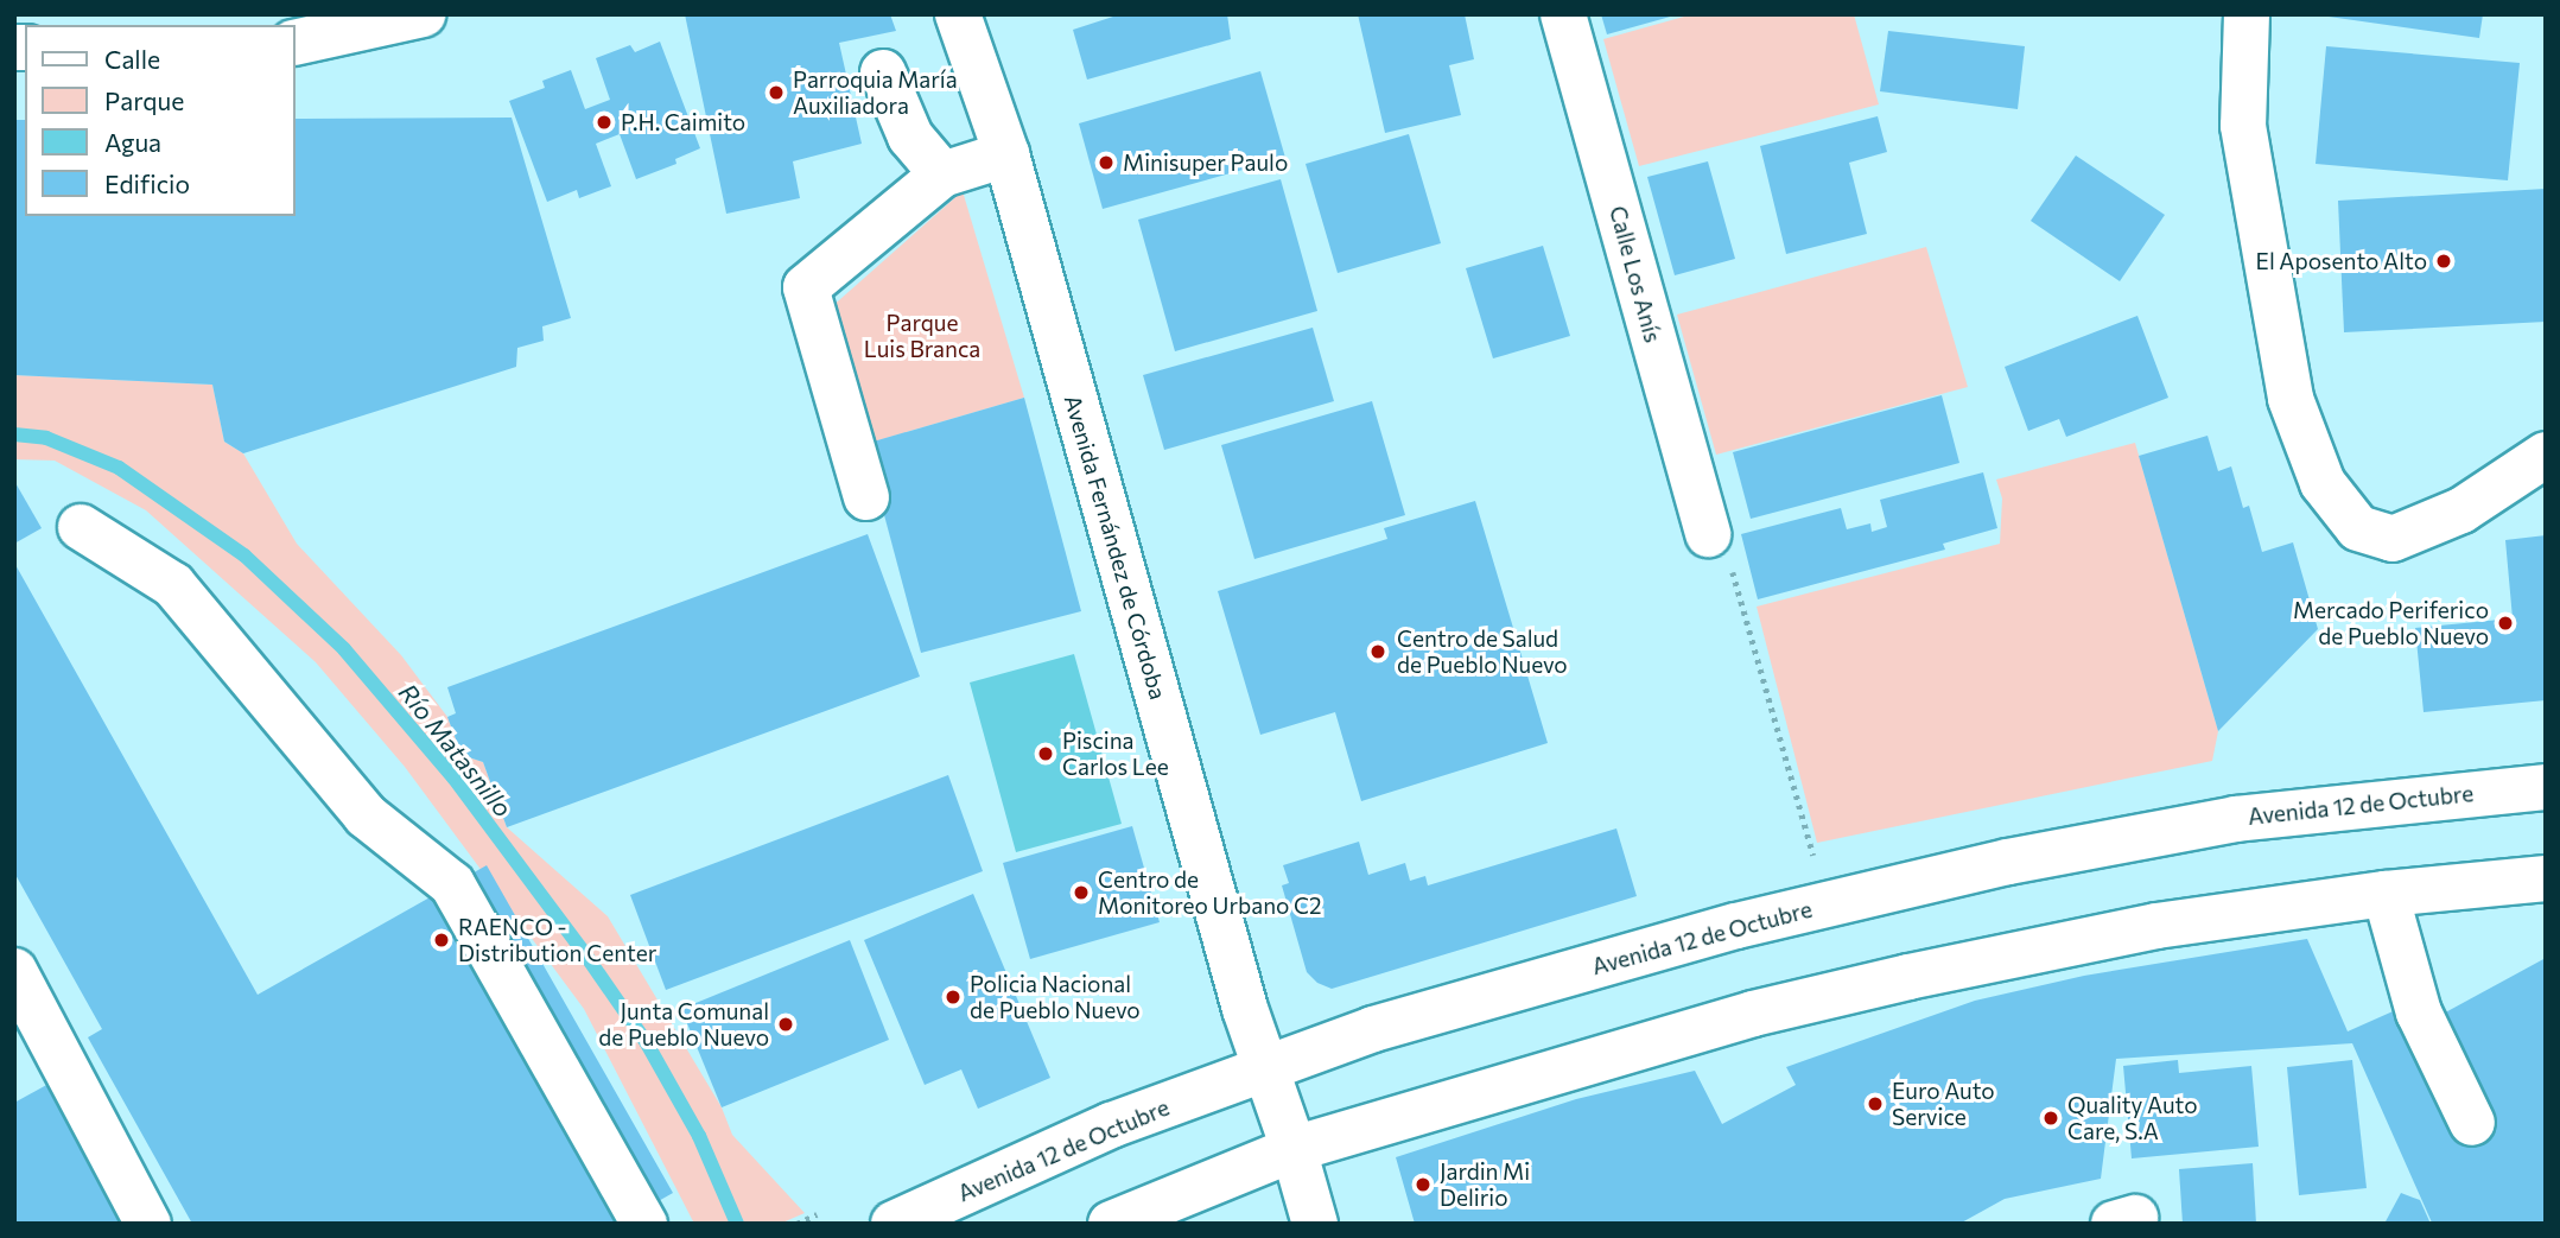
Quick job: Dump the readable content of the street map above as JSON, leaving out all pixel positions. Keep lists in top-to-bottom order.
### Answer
{
  "streets": {
    "main road": ["Calle Los Anís", "Avenida Fernández de Córdoba", "Avenida 12 de Octubre"]
  },
  "crossings": [
    ["Avenida Fernández de Córdoba", "Avenida 12 de Octubre"]
  ],
  "water": ["Río Matasnillo"],
  "parks": ["Parque Luis Branca"],
  "places": [
    "Parroquia María Auxiliadora",
    "P.H. Caimito",
    "Minisuper Paulo",
    "El Aposento Alto",
    "Mercado Periferico de Pueblo Nuevo",
    "Centro de Salud de Pueblo Nuevo",
    "Piscina Carlos Lee",
    "Centro de Monitoreo Urbano C2",
    "RAENCO - Distribution Center",
    "Policia Nacional de Pueblo Nuevo",
    "Junta Comunal de Pueblo Nuevo",
    "Euro Auto Service",
    "Quality Auto Care, S.A",
    "Jardin Mi Delirio"
  ],
  "legend": [
    "Calle",
    "Parque",
    "Agua",
    "Edificio"
  ]
}
